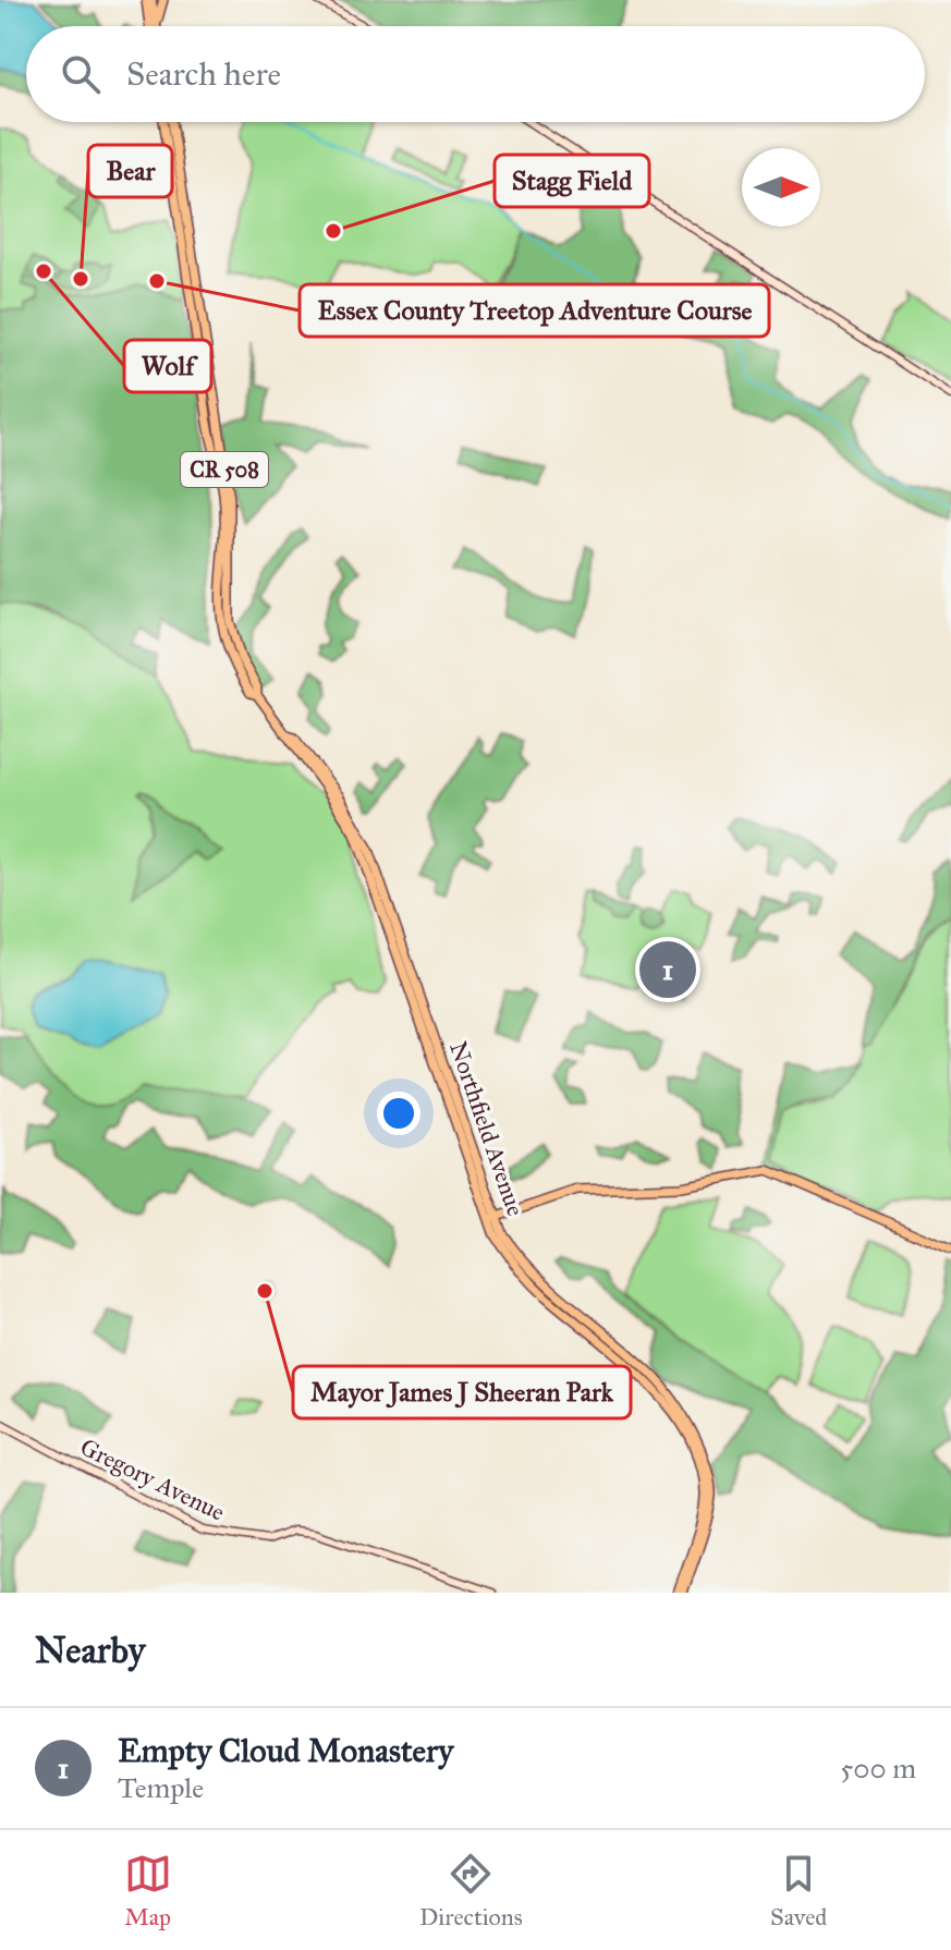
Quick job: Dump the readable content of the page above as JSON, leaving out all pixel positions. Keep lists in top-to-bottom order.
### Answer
{
  "streets": {
    "main road": ["CR 508", "Northfield Avenue", "Gregory Avenue"]
  },
  "places": [
    "Stagg Field",
    "Wolf",
    "Bear",
    "Essex County Treetop Adventure Course",
    "Mayor James J Sheeran Park"
  ],
  "north": "right",
  "page": {
    "search": "Search here",
    "pins": "1",
    "heading": "Nearby",
    "list": [
      {
        "mark": "1",
        "name": "Empty Cloud Monastery",
        "note": "Temple",
        "value": "500 m"
      }
    ],
    "nav": ["Map", "Directions", "Saved"]
  }
}
